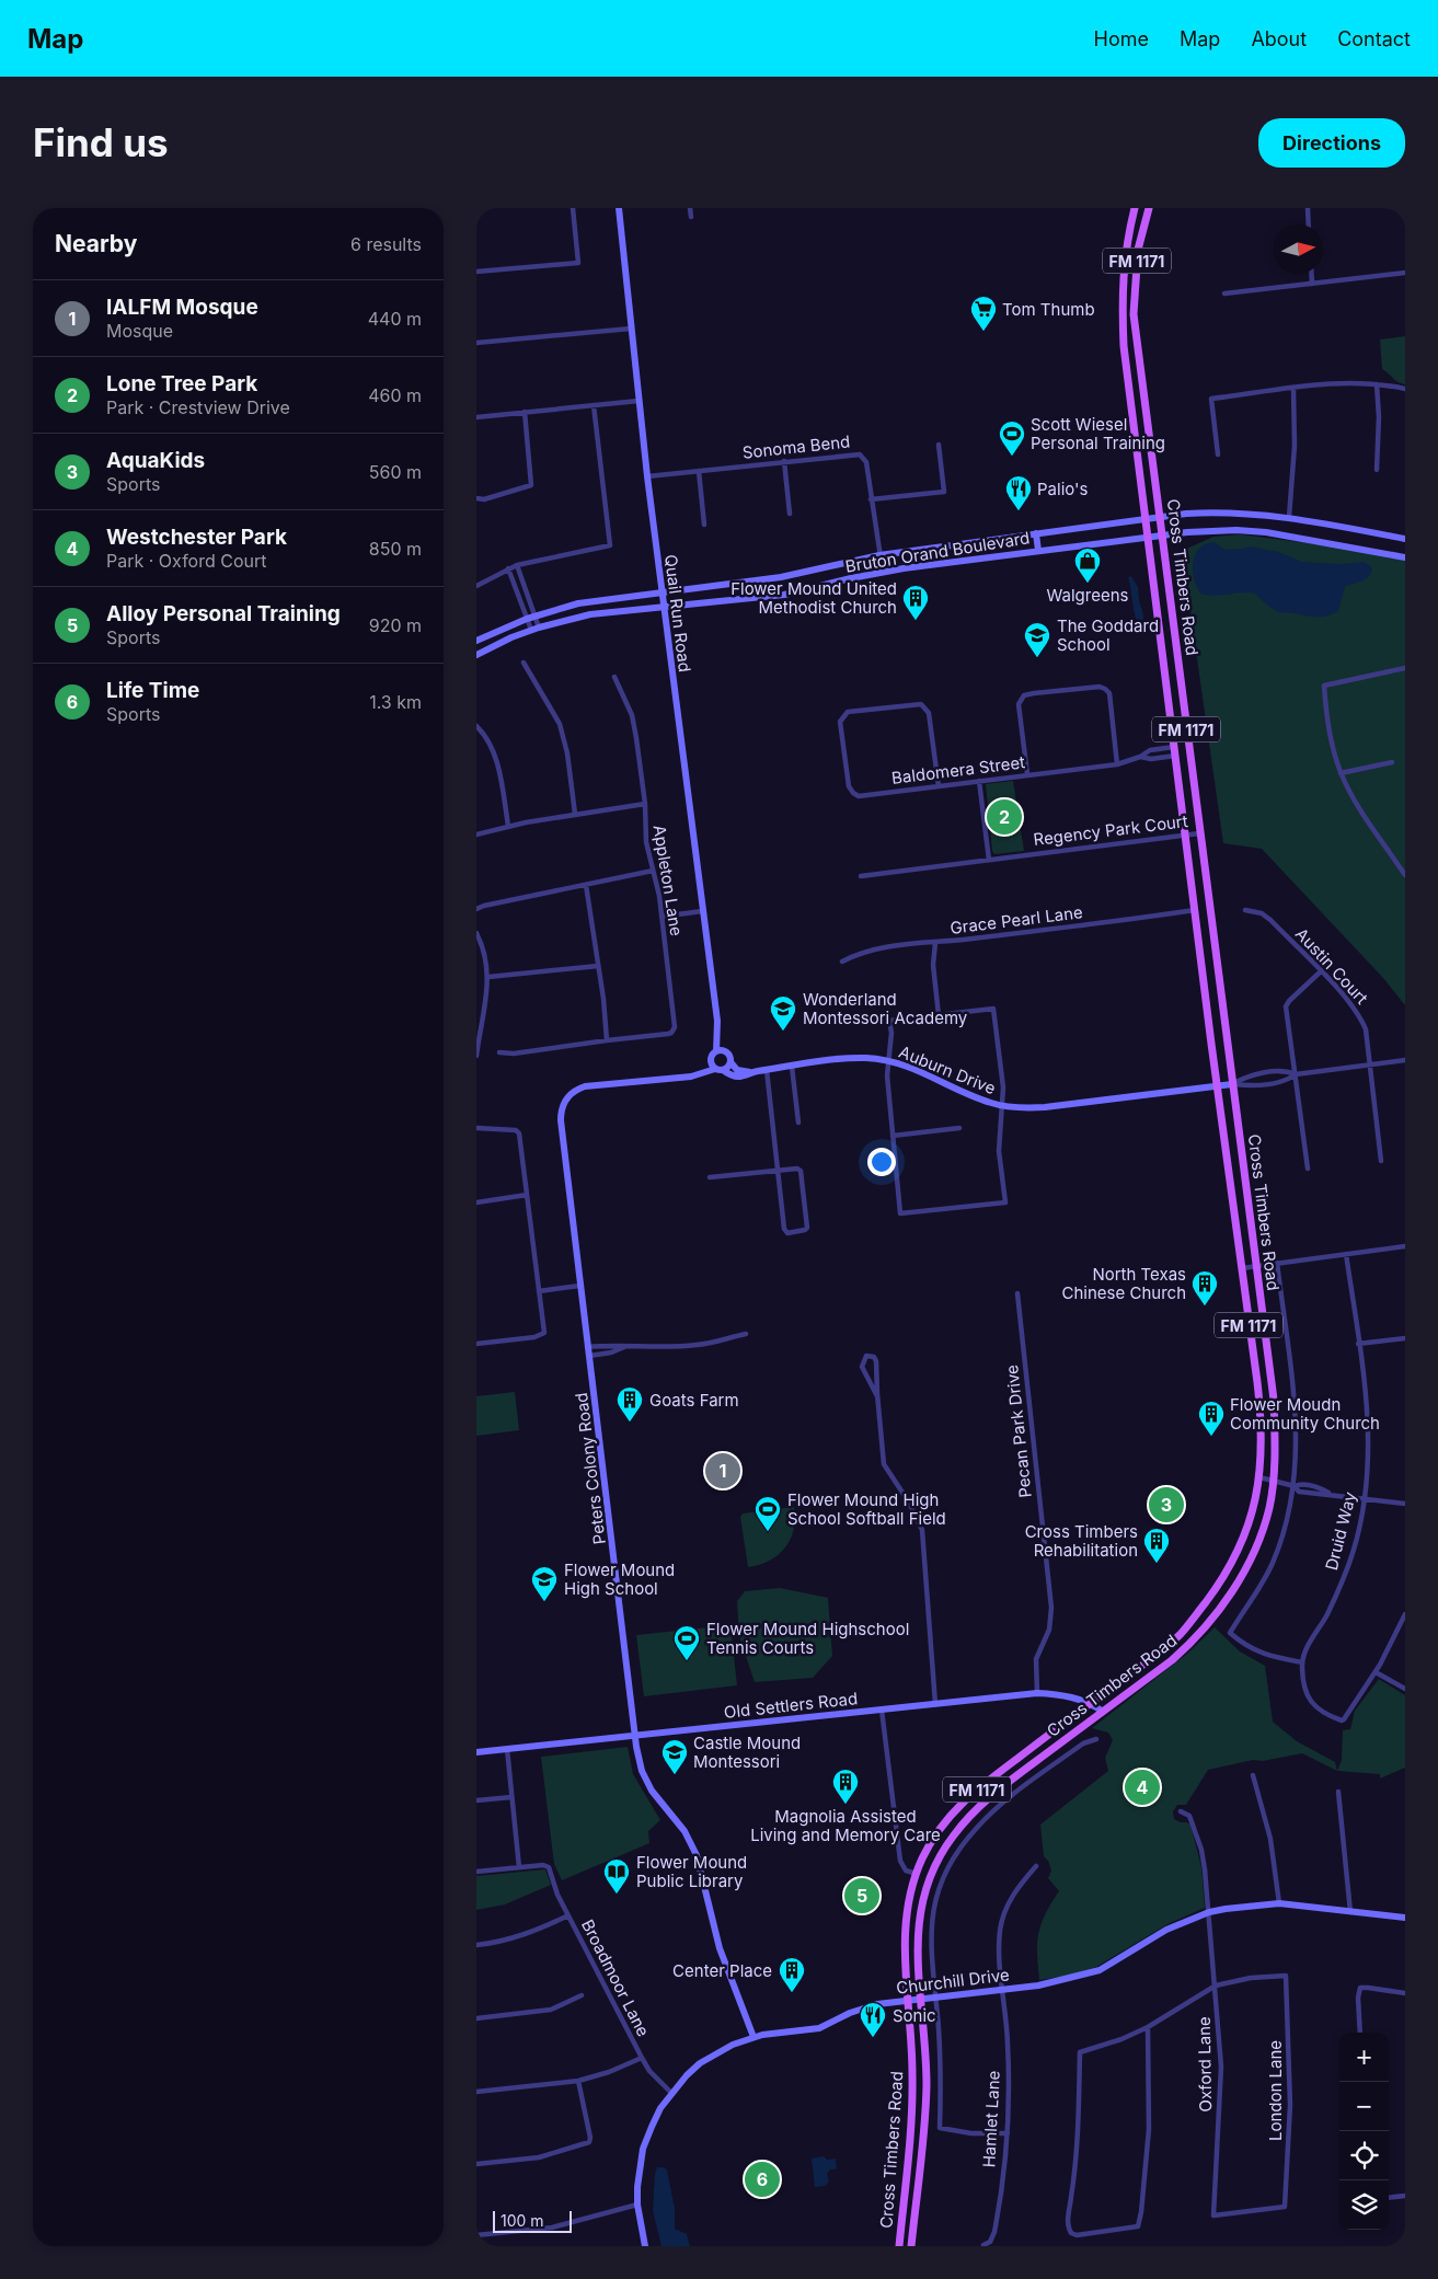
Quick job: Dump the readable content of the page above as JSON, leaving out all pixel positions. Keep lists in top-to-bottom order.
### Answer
{
  "streets": {
    "main road": ["FM 1171", "Cross Timbers Road"],
    "street": [
      "Sonoma Bend",
      "Bruton Orand Boulevard",
      "Quail Run Road",
      "Baldomera Street",
      "Regency Park Court",
      "Appleton Lane",
      "Grace Pearl Lane",
      "Austin Court",
      "Auburn Drive",
      "Pecan Park Drive",
      "Peters Colony Road",
      "Druid Way",
      "Old Settlers Road",
      "Broadmoor Lane",
      "Churchill Drive",
      "Oxford Lane",
      "London Lane",
      "Hamlet Lane"
    ]
  },
  "crossings": [
    ["Sonoma Bend", "Bruton Orand Boulevard"],
    ["Sonoma Bend", "Quail Run Road"],
    ["Bruton Orand Boulevard", "Cross Timbers Road"],
    ["Bruton Orand Boulevard", "Quail Run Road"],
    ["Cross Timbers Road", "Baldomera Street"],
    ["Cross Timbers Road", "Regency Park Court"],
    ["Cross Timbers Road", "Grace Pearl Lane"],
    ["Cross Timbers Road", "Auburn Drive"],
    ["Cross Timbers Road", "Old Settlers Road"],
    ["Cross Timbers Road", "Churchill Drive"],
    ["Quail Run Road", "Auburn Drive"],
    ["Quail Run Road", "Peters Colony Road"],
    ["Austin Court", "Auburn Drive"],
    ["Auburn Drive", "Peters Colony Road"],
    ["Pecan Park Drive", "Old Settlers Road"],
    ["Peters Colony Road", "Old Settlers Road"],
    ["Peters Colony Road", "Churchill Drive"],
    ["Broadmoor Lane", "Churchill Drive"],
    ["Churchill Drive", "Oxford Lane"],
    ["Churchill Drive", "Hamlet Lane"],
    ["Oxford Lane", "London Lane"]
  ],
  "places": {
    "supermarket": ["Tom Thumb"],
    "sports": ["Scott Wiesel Personal Training", "Flower Mound High School Softball Field", "Flower Mound Highschool Tennis Courts"],
    "restaurant": ["Palio's", "Sonic"],
    "shop": ["Walgreens"],
    "building": [
      "Flower Mound United Methodist Church",
      "North Texas Chinese Church",
      "Goats Farm",
      "Flower Moudn Community Church",
      "Cross Timbers Rehabilitation",
      "Magnolia Assisted Living and Memory Care",
      "Center Place"
    ],
    "school or university": [
      "The Goddard School",
      "Wonderland Montessori Academy",
      "Flower Mound High School",
      "Castle Mound Montessori"
    ],
    "library": ["Flower Mound Public Library"]
  },
  "scale_bar": "100 m",
  "north": "right",
  "page": {
    "header": "Map",
    "nav": [
      "Home",
      "Map",
      "About",
      "Contact"
    ],
    "buttons": "Directions",
    "title": "Find us",
    "heading": ["Nearby", "6 results"],
    "list": [
      {
        "mark": "1",
        "name": "IALFM Mosque",
        "note": "Mosque",
        "value": "440 m"
      },
      {
        "mark": "2",
        "name": "Lone Tree Park",
        "note": "Park · Crestview Drive",
        "value": "460 m"
      },
      {
        "mark": "3",
        "name": "AquaKids",
        "note": "Sports",
        "value": "560 m"
      },
      {
        "mark": "4",
        "name": "Westchester Park",
        "note": "Park · Oxford Court",
        "value": "850 m"
      },
      {
        "mark": "5",
        "name": "Alloy Personal Training",
        "note": "Sports",
        "value": "920 m"
      },
      {
        "mark": "6",
        "name": "Life Time",
        "note": "Sports",
        "value": "1.3 km"
      }
    ],
    "pins": [
      "2",
      "1",
      "3",
      "4",
      "5",
      "6"
    ],
    "map_buttons": ["+", "−"],
    "scale": "100 m"
  }
}
